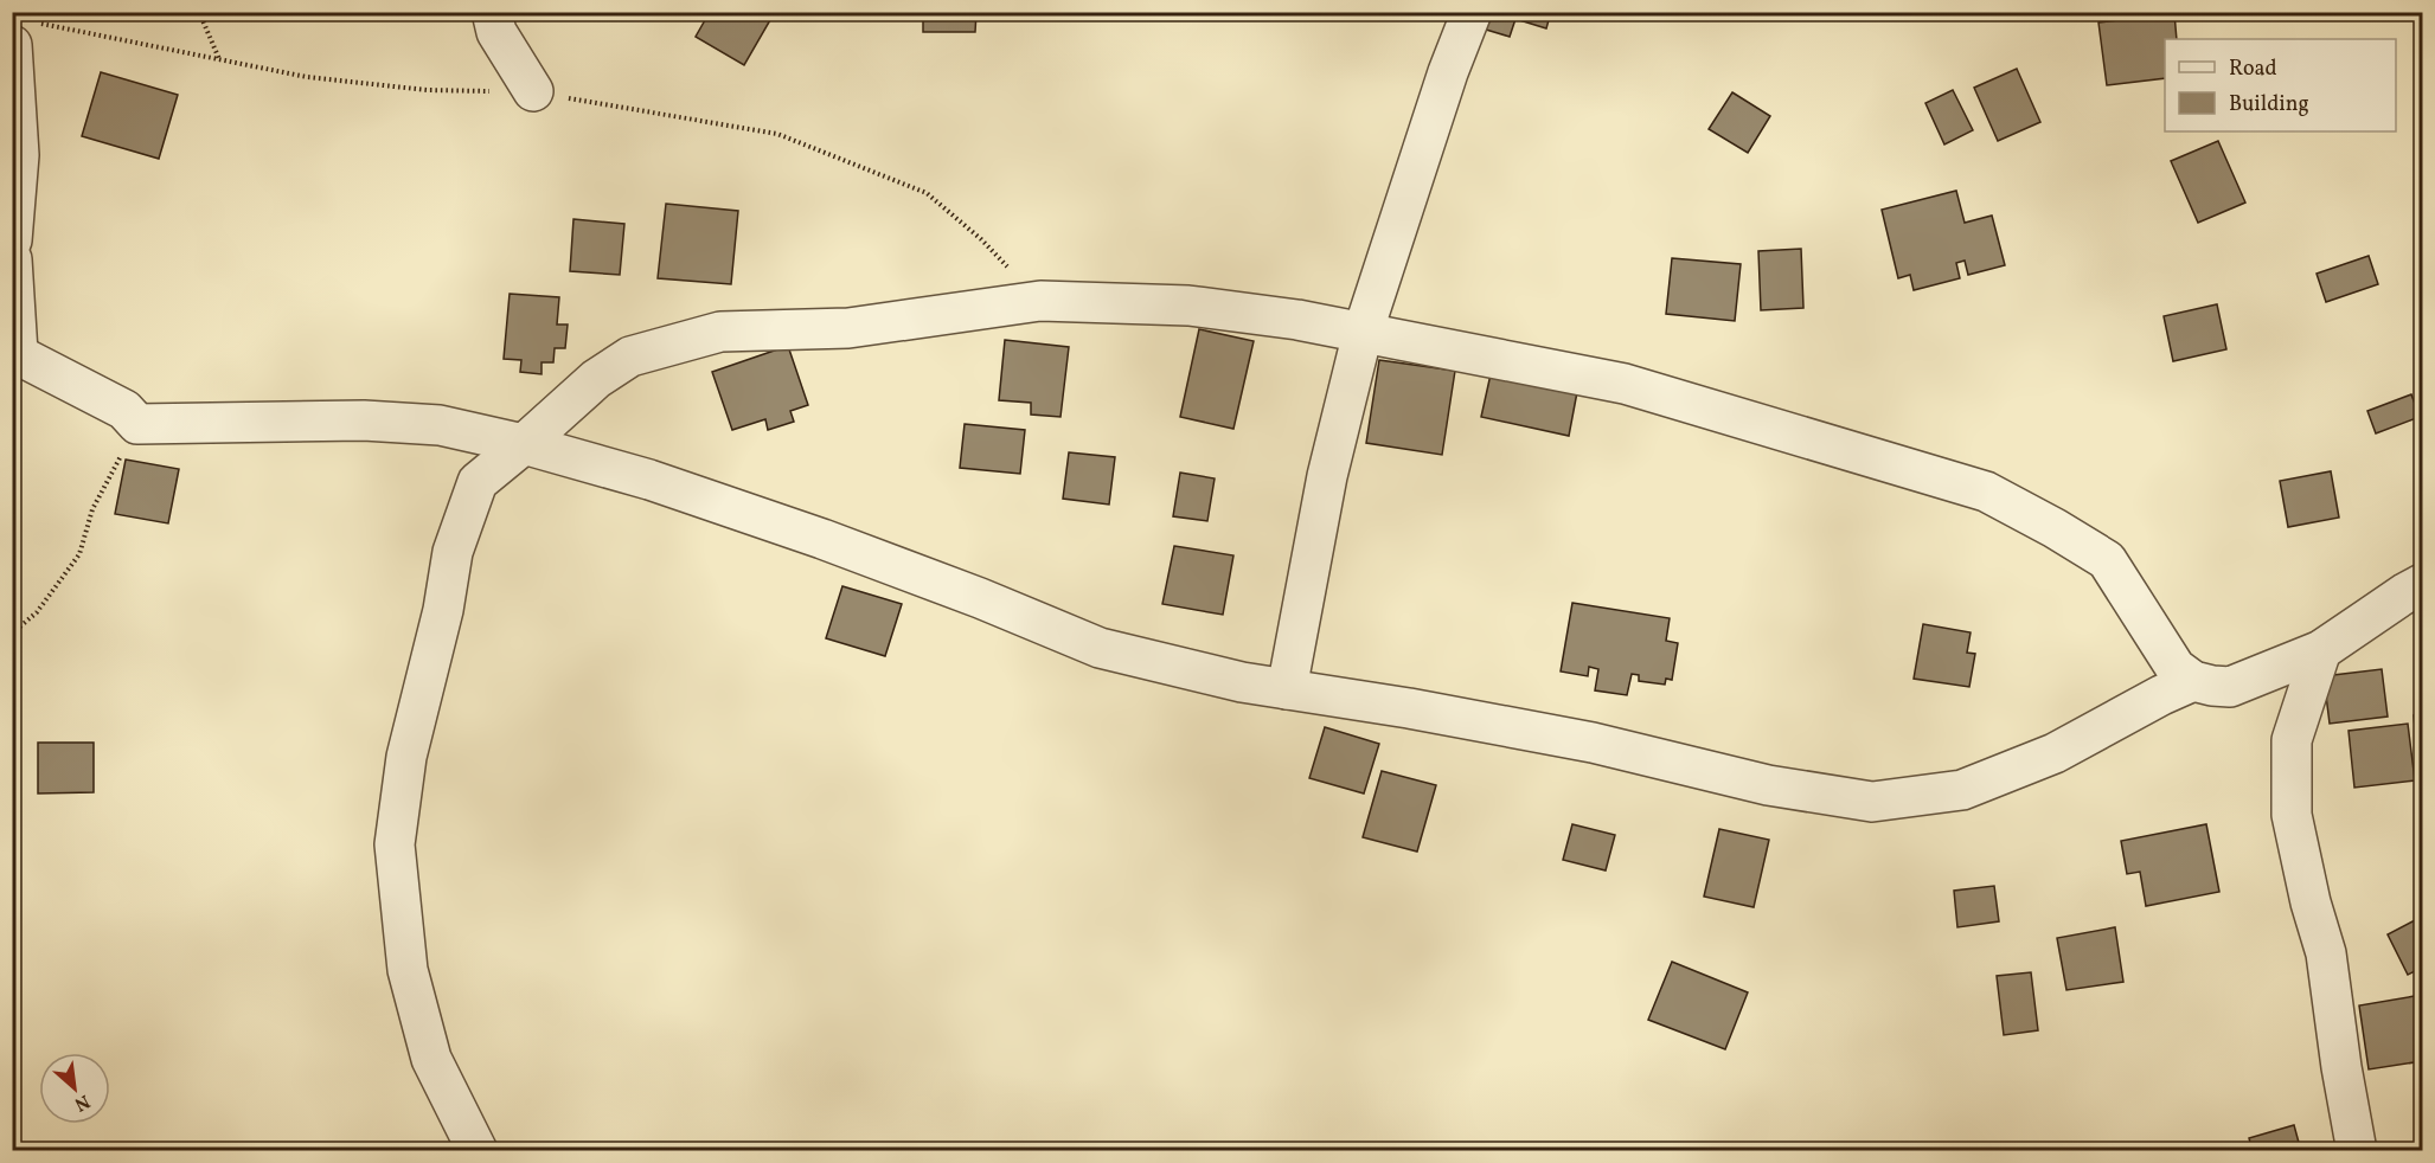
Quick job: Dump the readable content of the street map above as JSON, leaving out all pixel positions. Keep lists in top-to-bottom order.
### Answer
{
  "legend": ["Road", "Building"],
  "north": "bottom right"
}
